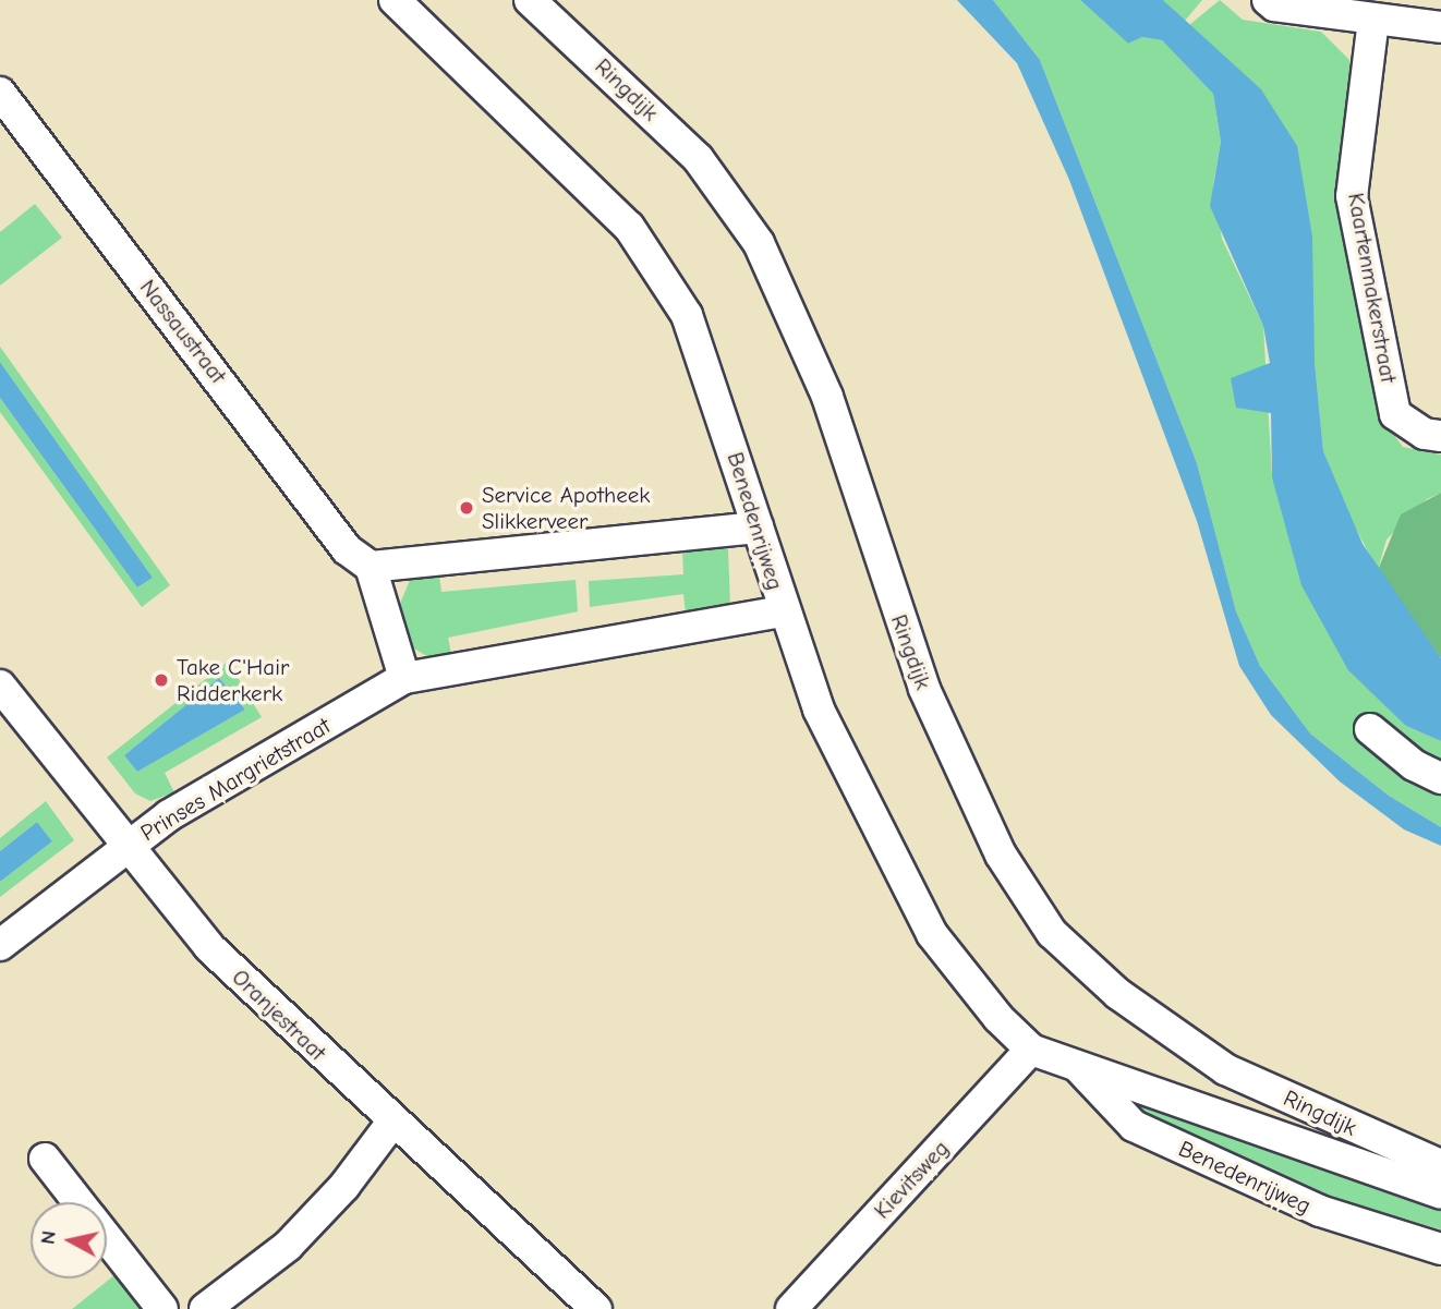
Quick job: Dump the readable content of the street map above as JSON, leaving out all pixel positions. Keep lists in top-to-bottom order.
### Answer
{
  "streets": {
    "street": [
      "Ringdijk",
      "Kaartenmakerstraat",
      "Nassaustraat",
      "Benedenrijweg",
      "Prinses Margrietstraat",
      "Oranjestraat",
      "Kievitsweg"
    ]
  },
  "crossings": [
    ["Benedenrijweg", "Prinses Margrietstraat"],
    ["Benedenrijweg", "Kievitsweg"],
    ["Prinses Margrietstraat", "Oranjestraat"]
  ],
  "places": ["Service Apotheek Slikkerveer", "Take C'Hair Ridderkerk"],
  "north": "left"
}
